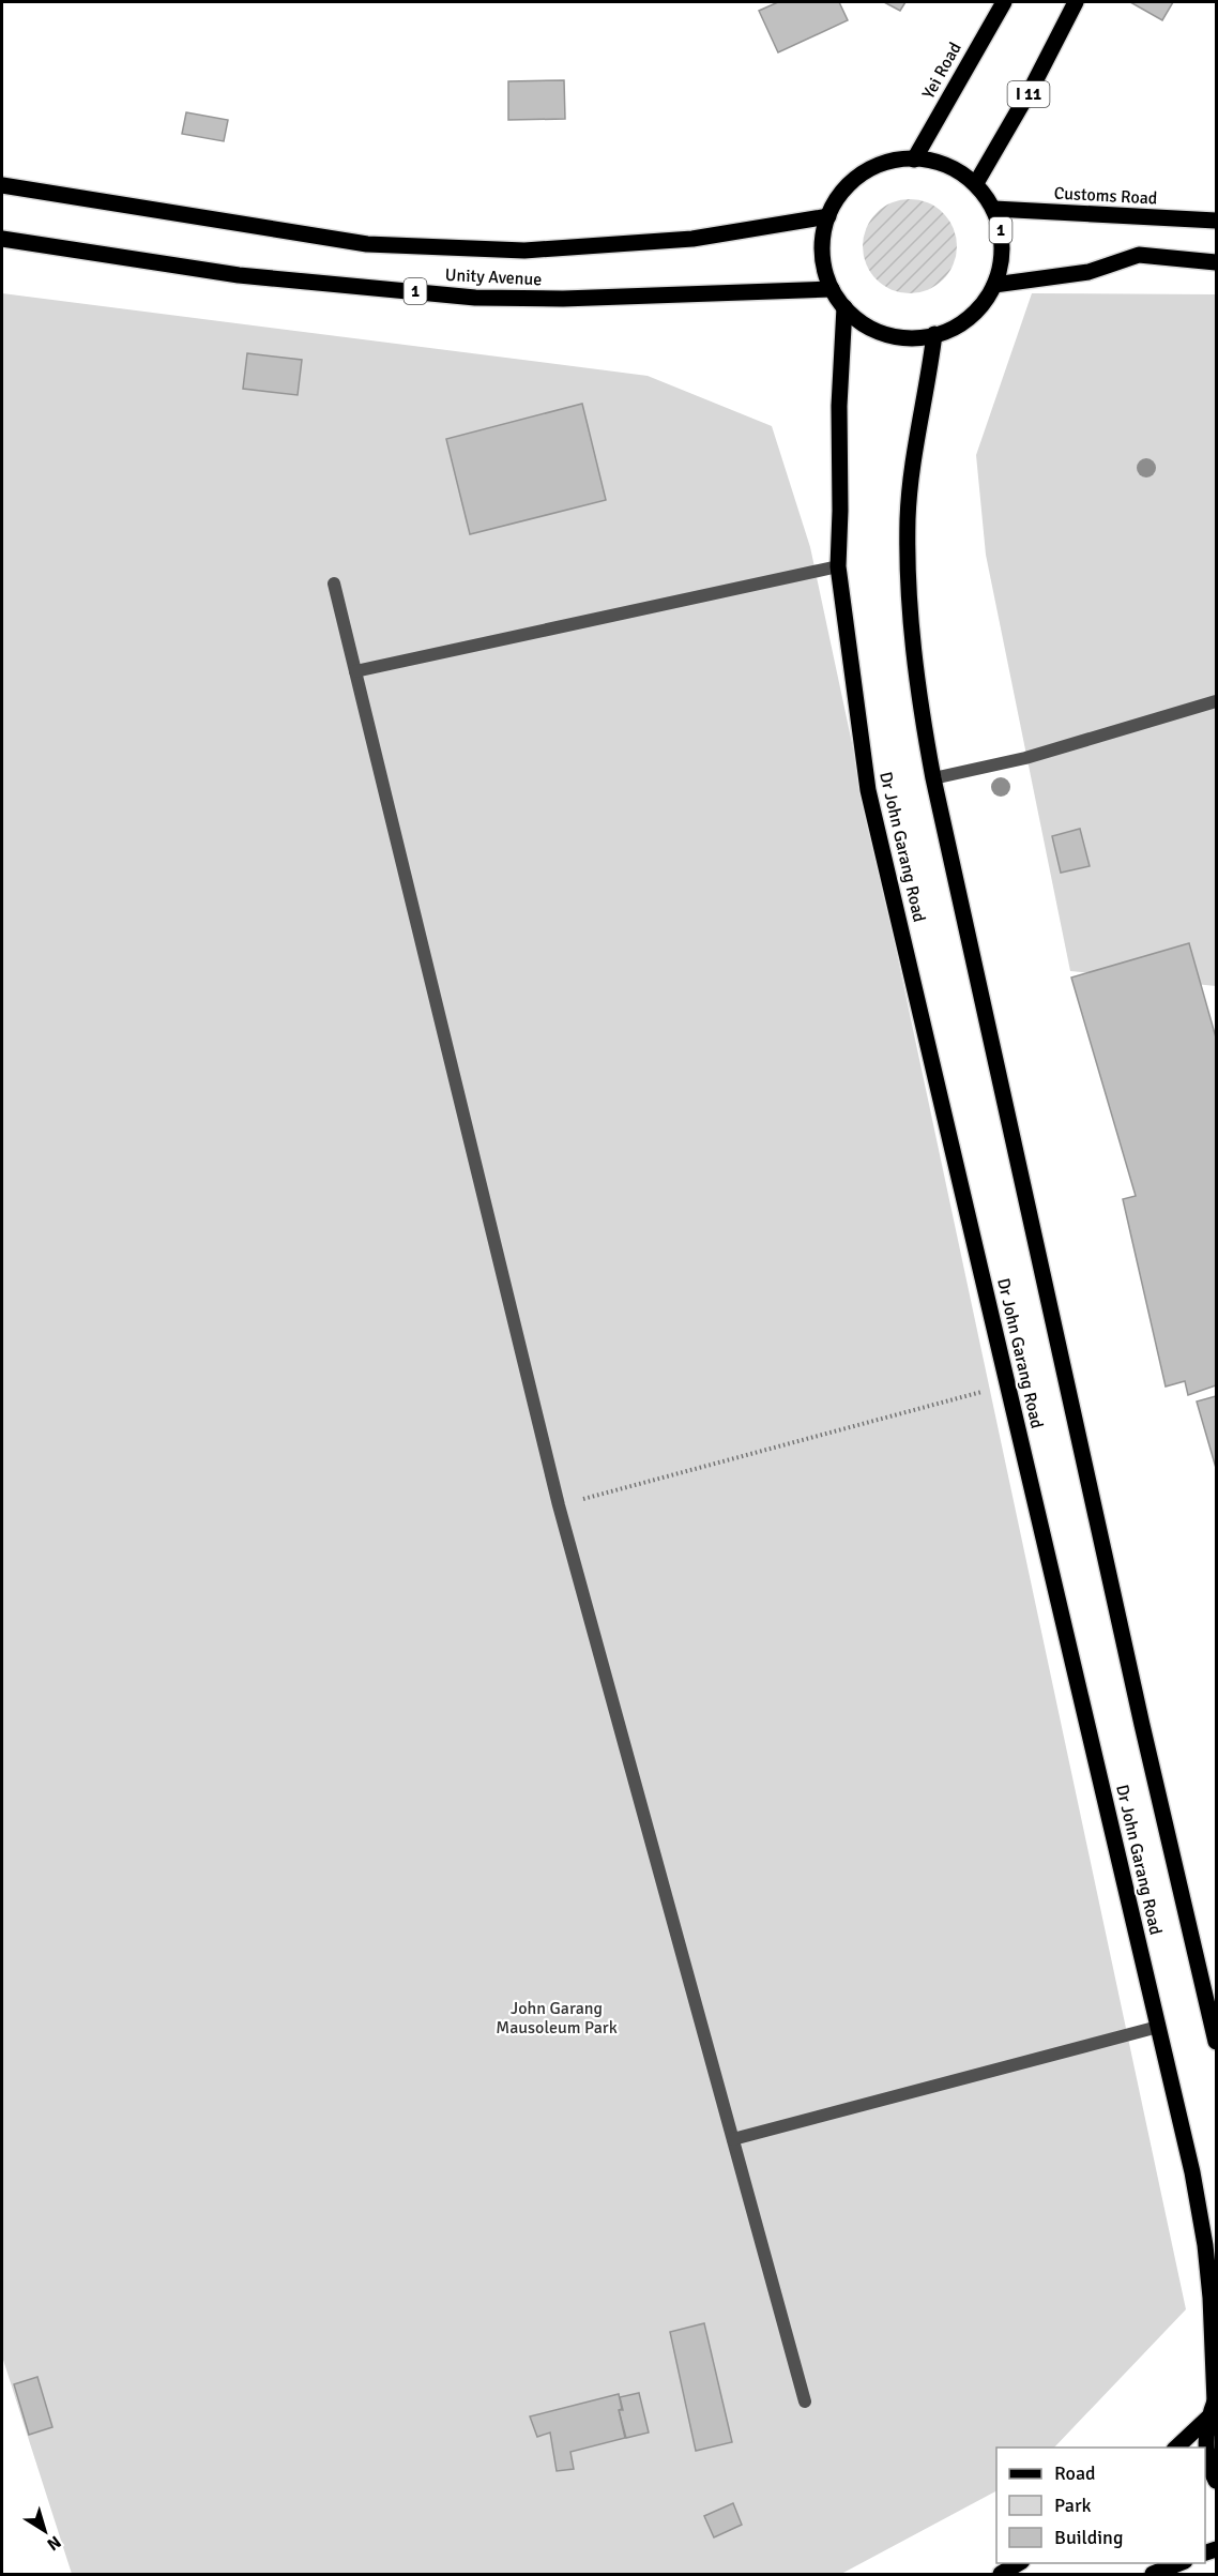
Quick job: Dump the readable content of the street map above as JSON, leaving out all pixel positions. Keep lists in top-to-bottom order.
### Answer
{
  "streets": {
    "main road": [
      "Yei Road",
      "I 11",
      "Customs Road",
      "1",
      "Unity Avenue",
      "Dr John Garang Road"
    ]
  },
  "crossings": [
    ["Yei Road", "I 11"],
    ["Yei Road", "Customs Road"],
    ["Yei Road", "1"],
    ["Yei Road", "Unity Avenue"],
    ["Yei Road", "Dr John Garang Road"],
    ["I 11", "Customs Road"],
    ["I 11", "1"],
    ["I 11", "Unity Avenue"],
    ["I 11", "Dr John Garang Road"],
    ["Customs Road", "1"],
    ["Customs Road", "Unity Avenue"],
    ["Customs Road", "Dr John Garang Road"],
    ["1", "Unity Avenue"],
    ["1", "Dr John Garang Road"],
    ["Unity Avenue", "Dr John Garang Road"]
  ],
  "parks": ["John Garang Mausoleum Park"],
  "legend": ["Road", "Park", "Building"],
  "north": "bottom right"
}
